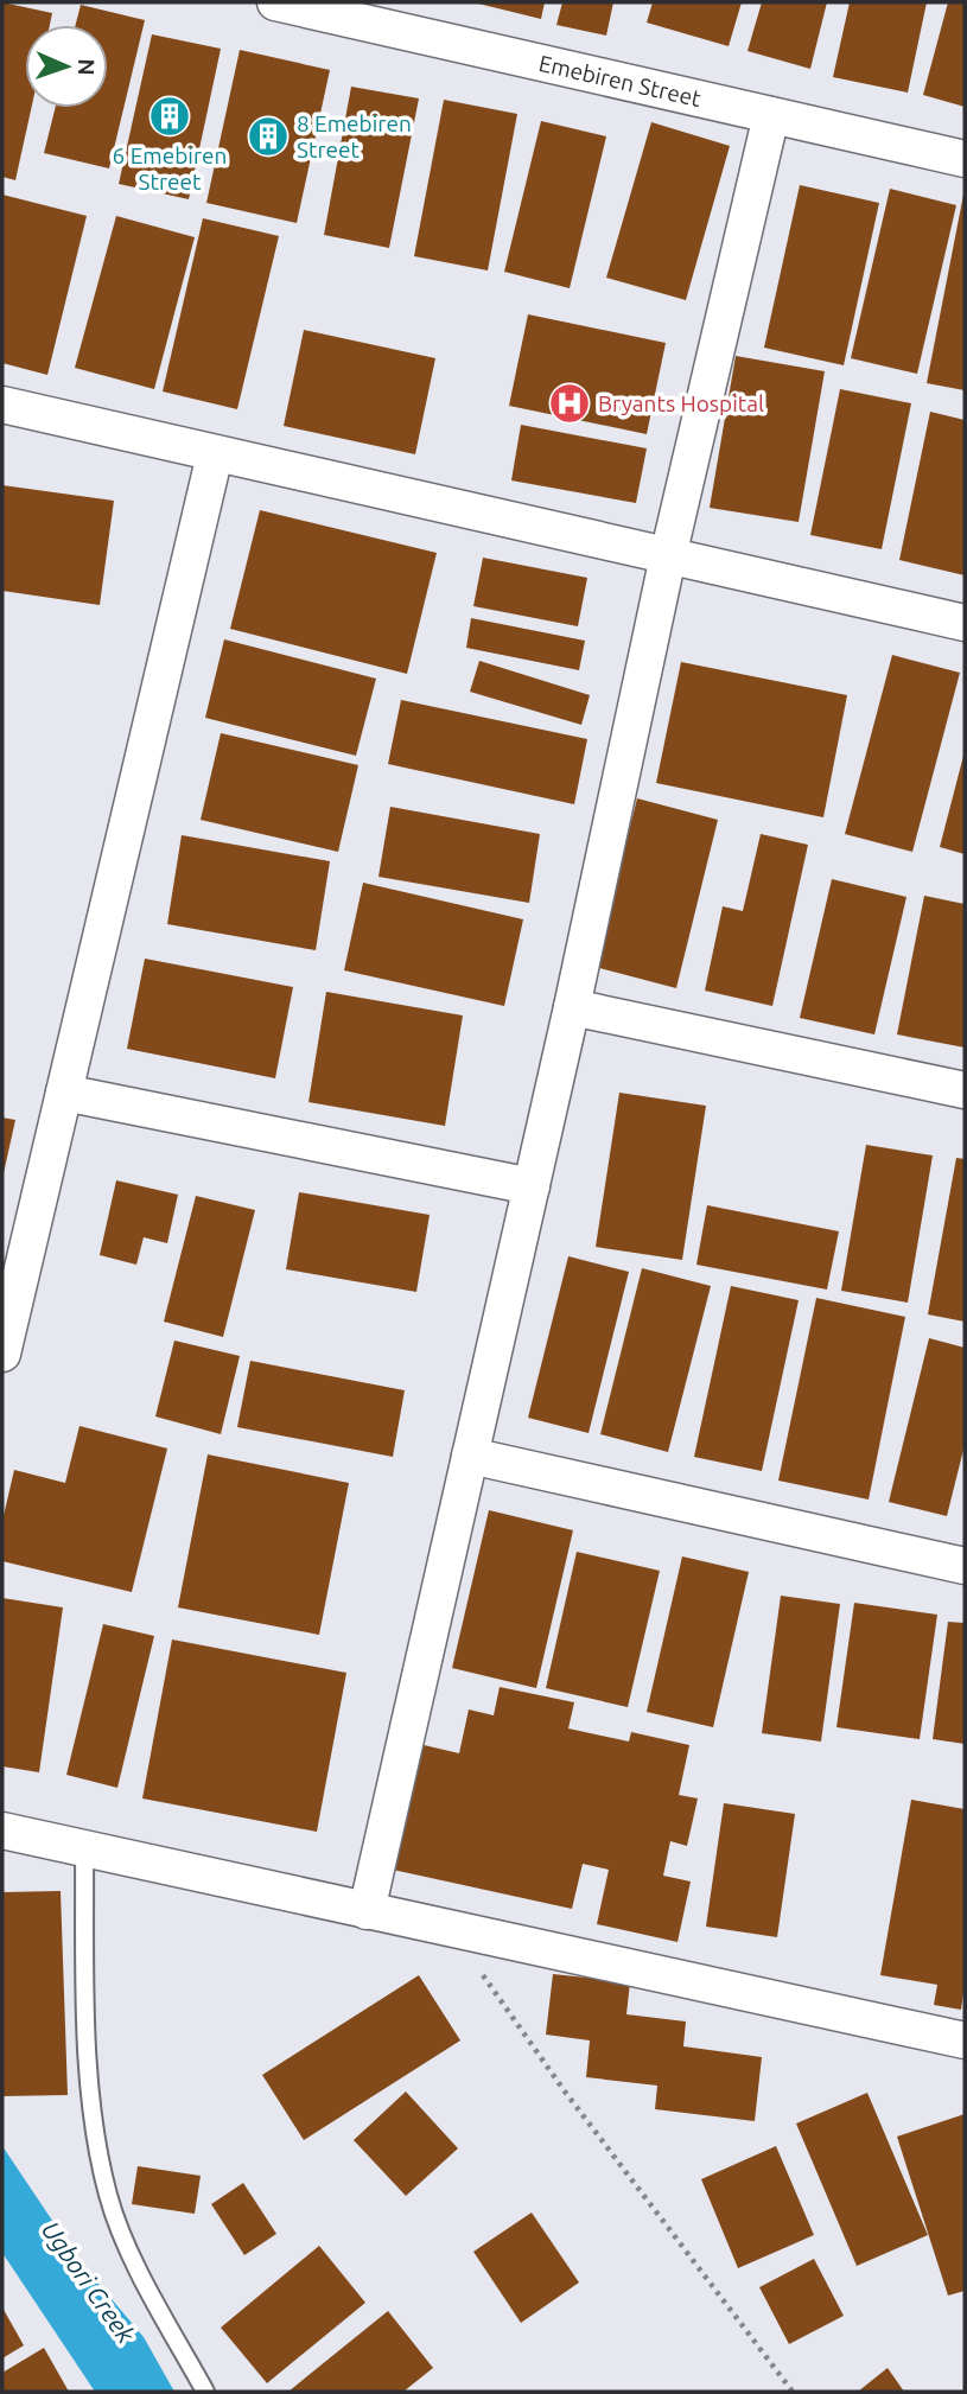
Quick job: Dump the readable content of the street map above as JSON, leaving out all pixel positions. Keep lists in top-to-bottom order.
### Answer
{
  "streets": {
    "street": ["Emebiren Street"]
  },
  "water": ["Ugbori Creek"],
  "places": {
    "building": ["6 Emebiren Street", "8 Emebiren Street"],
    "hospital": ["Bryants Hospital"]
  },
  "north": "right"
}
